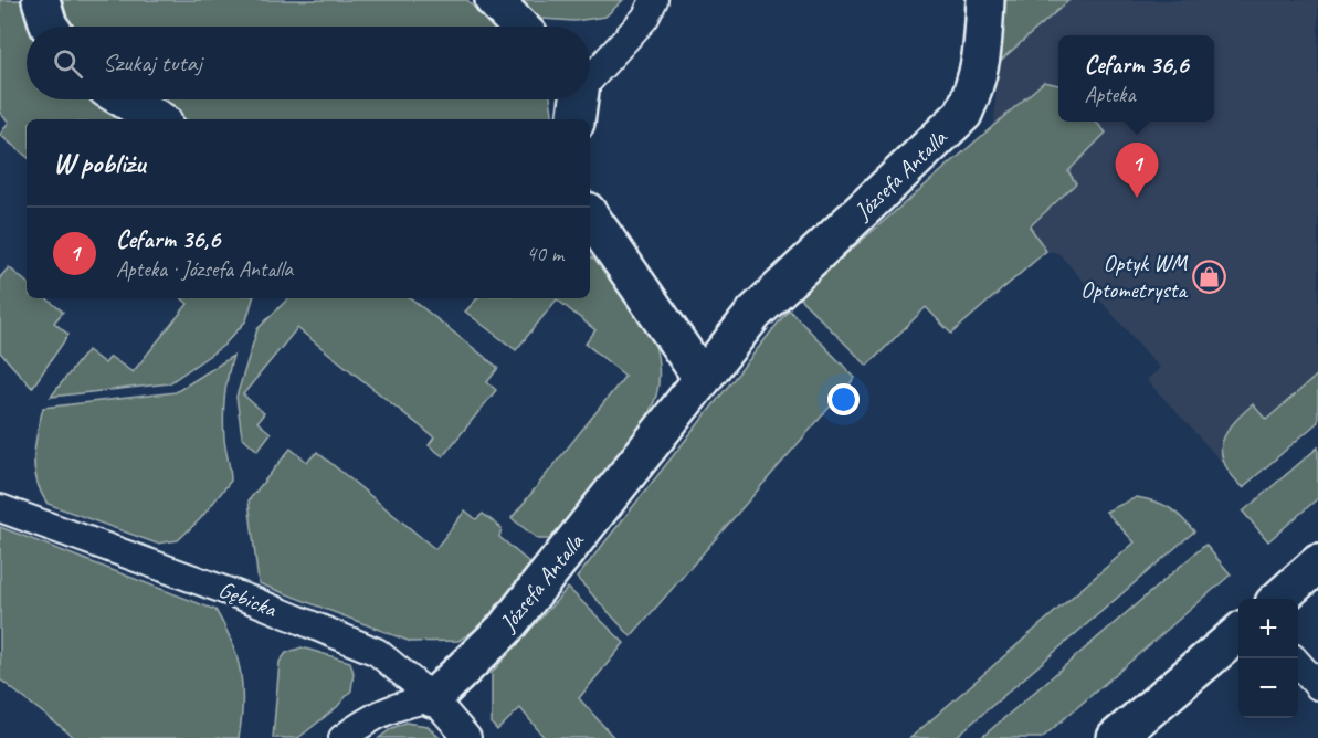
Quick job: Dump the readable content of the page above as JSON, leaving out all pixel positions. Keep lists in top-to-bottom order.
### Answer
{
  "streets": {
    "street": ["Józsefa Antalla"],
    "lane": ["Gębicka"]
  },
  "crossings": [
    ["Józsefa Antalla", "Gębicka"]
  ],
  "places": {
    "shop": ["Optyk WM Optometrysta"]
  },
  "page": {
    "search": "Szukaj tutaj",
    "popup": ["Cefarm 36,6", "Apteka"],
    "heading": "W pobliżu",
    "pins": "1",
    "list": [
      {
        "mark": "1",
        "name": "Cefarm 36,6",
        "note": "Apteka · Józsefa Antalla",
        "value": "40 m"
      }
    ],
    "map_buttons": ["+", "−"]
  }
}
